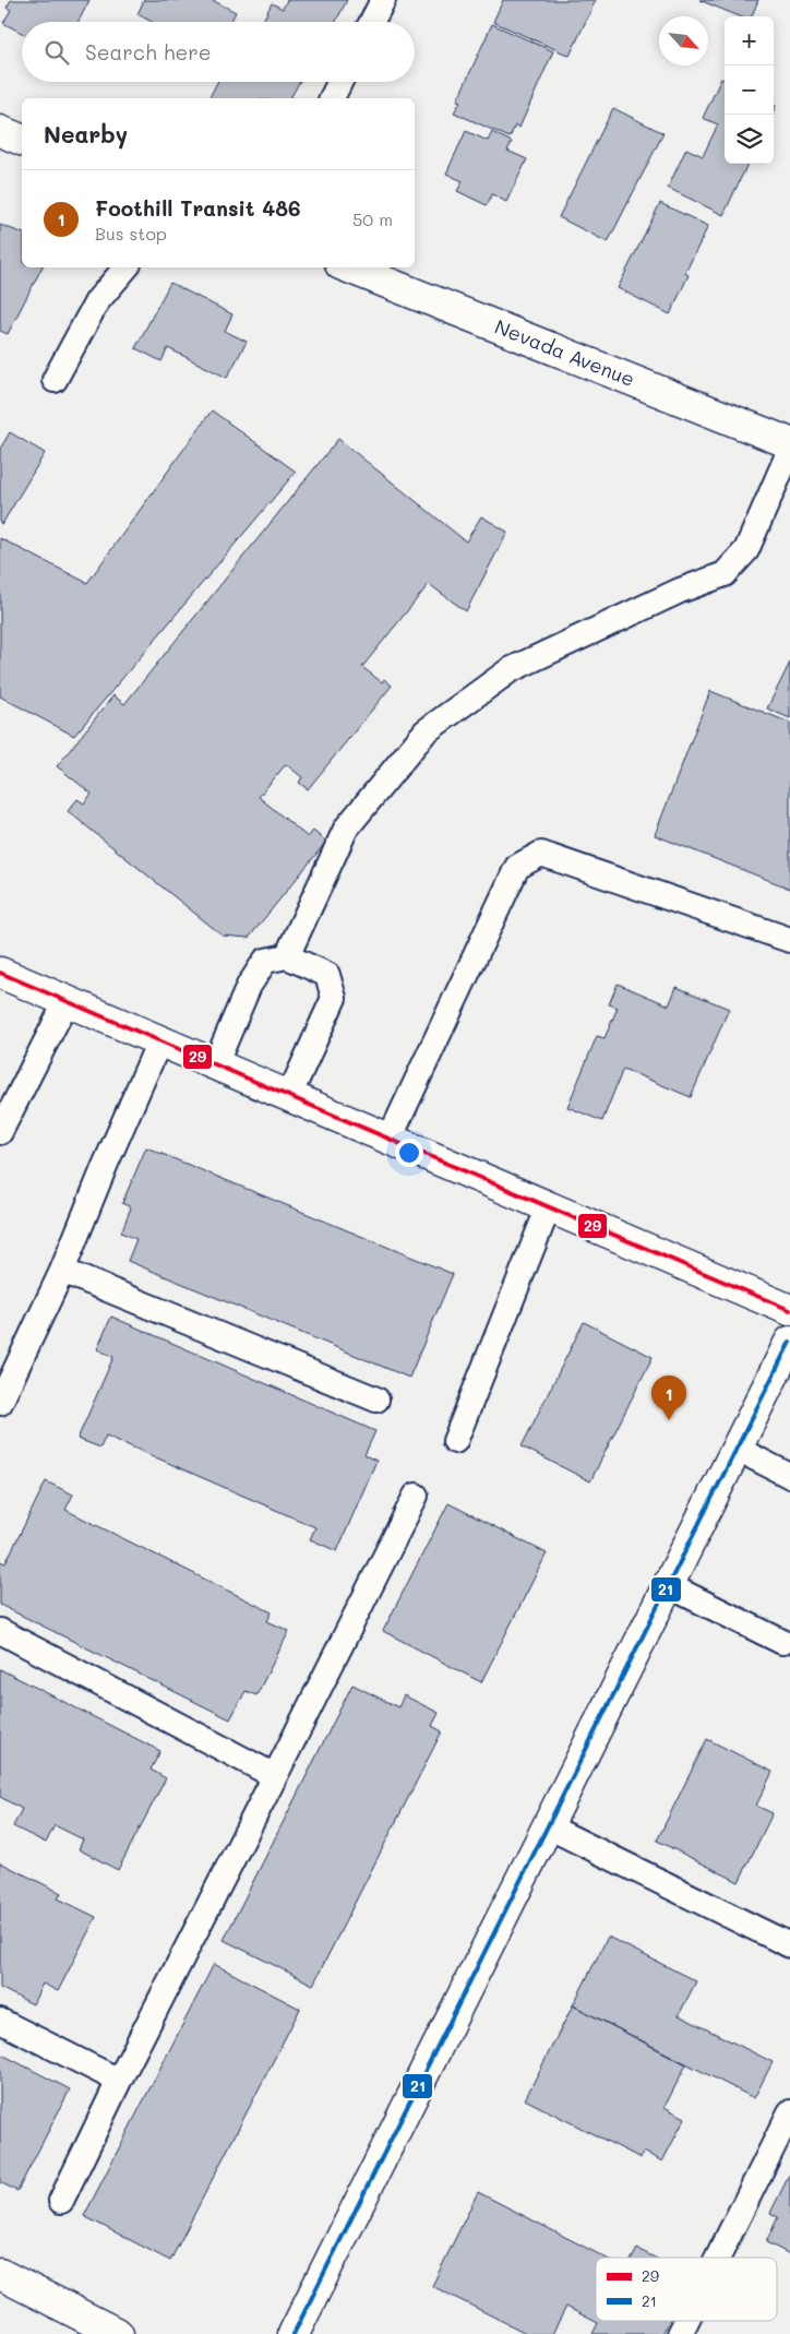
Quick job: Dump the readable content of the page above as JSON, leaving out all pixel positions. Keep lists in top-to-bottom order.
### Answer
{
  "streets": {
    "main road": ["Nevada Avenue"]
  },
  "lines": ["transit line 29", "transit line 21"],
  "legend": ["29", "21"],
  "north": "bottom right",
  "page": {
    "map_buttons": ["+", "−"],
    "search": "Search here",
    "heading": "Nearby",
    "list": [
      {
        "mark": "1",
        "name": "Foothill Transit 486",
        "note": "Bus stop",
        "value": "50 m"
      }
    ],
    "pins": "1"
  }
}
